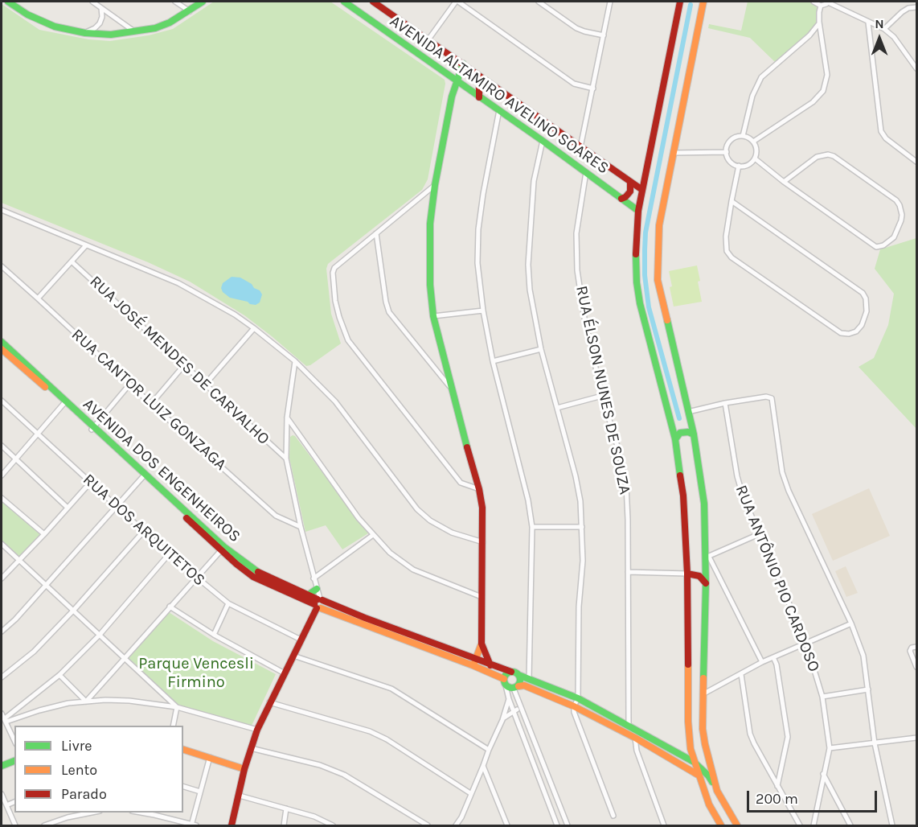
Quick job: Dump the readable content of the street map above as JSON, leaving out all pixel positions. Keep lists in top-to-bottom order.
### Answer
{
  "streets": {
    "street": [
      "AVENIDA ALTAMIRO AVELINO SOARES",
      "RUA JOSÉ MENDES DE CARVALHO",
      "RUA ÉLSON NUNES DE SOUZA",
      "RUA CANTOR LUIZ GONZAGA",
      "AVENIDA DOS ENGENHEIROS",
      "RUA DOS ARQUITETOS",
      "RUA ANTÔNIO PIO CARDOSO"
    ]
  },
  "crossings": [
    ["AVENIDA ALTAMIRO AVELINO SOARES", "RUA ÉLSON NUNES DE SOUZA"]
  ],
  "parks": ["Parque Vencesli Firmino"],
  "legend": ["Livre", "Lento", "Parado"],
  "scale_bar": "200 m",
  "north": "top"
}
